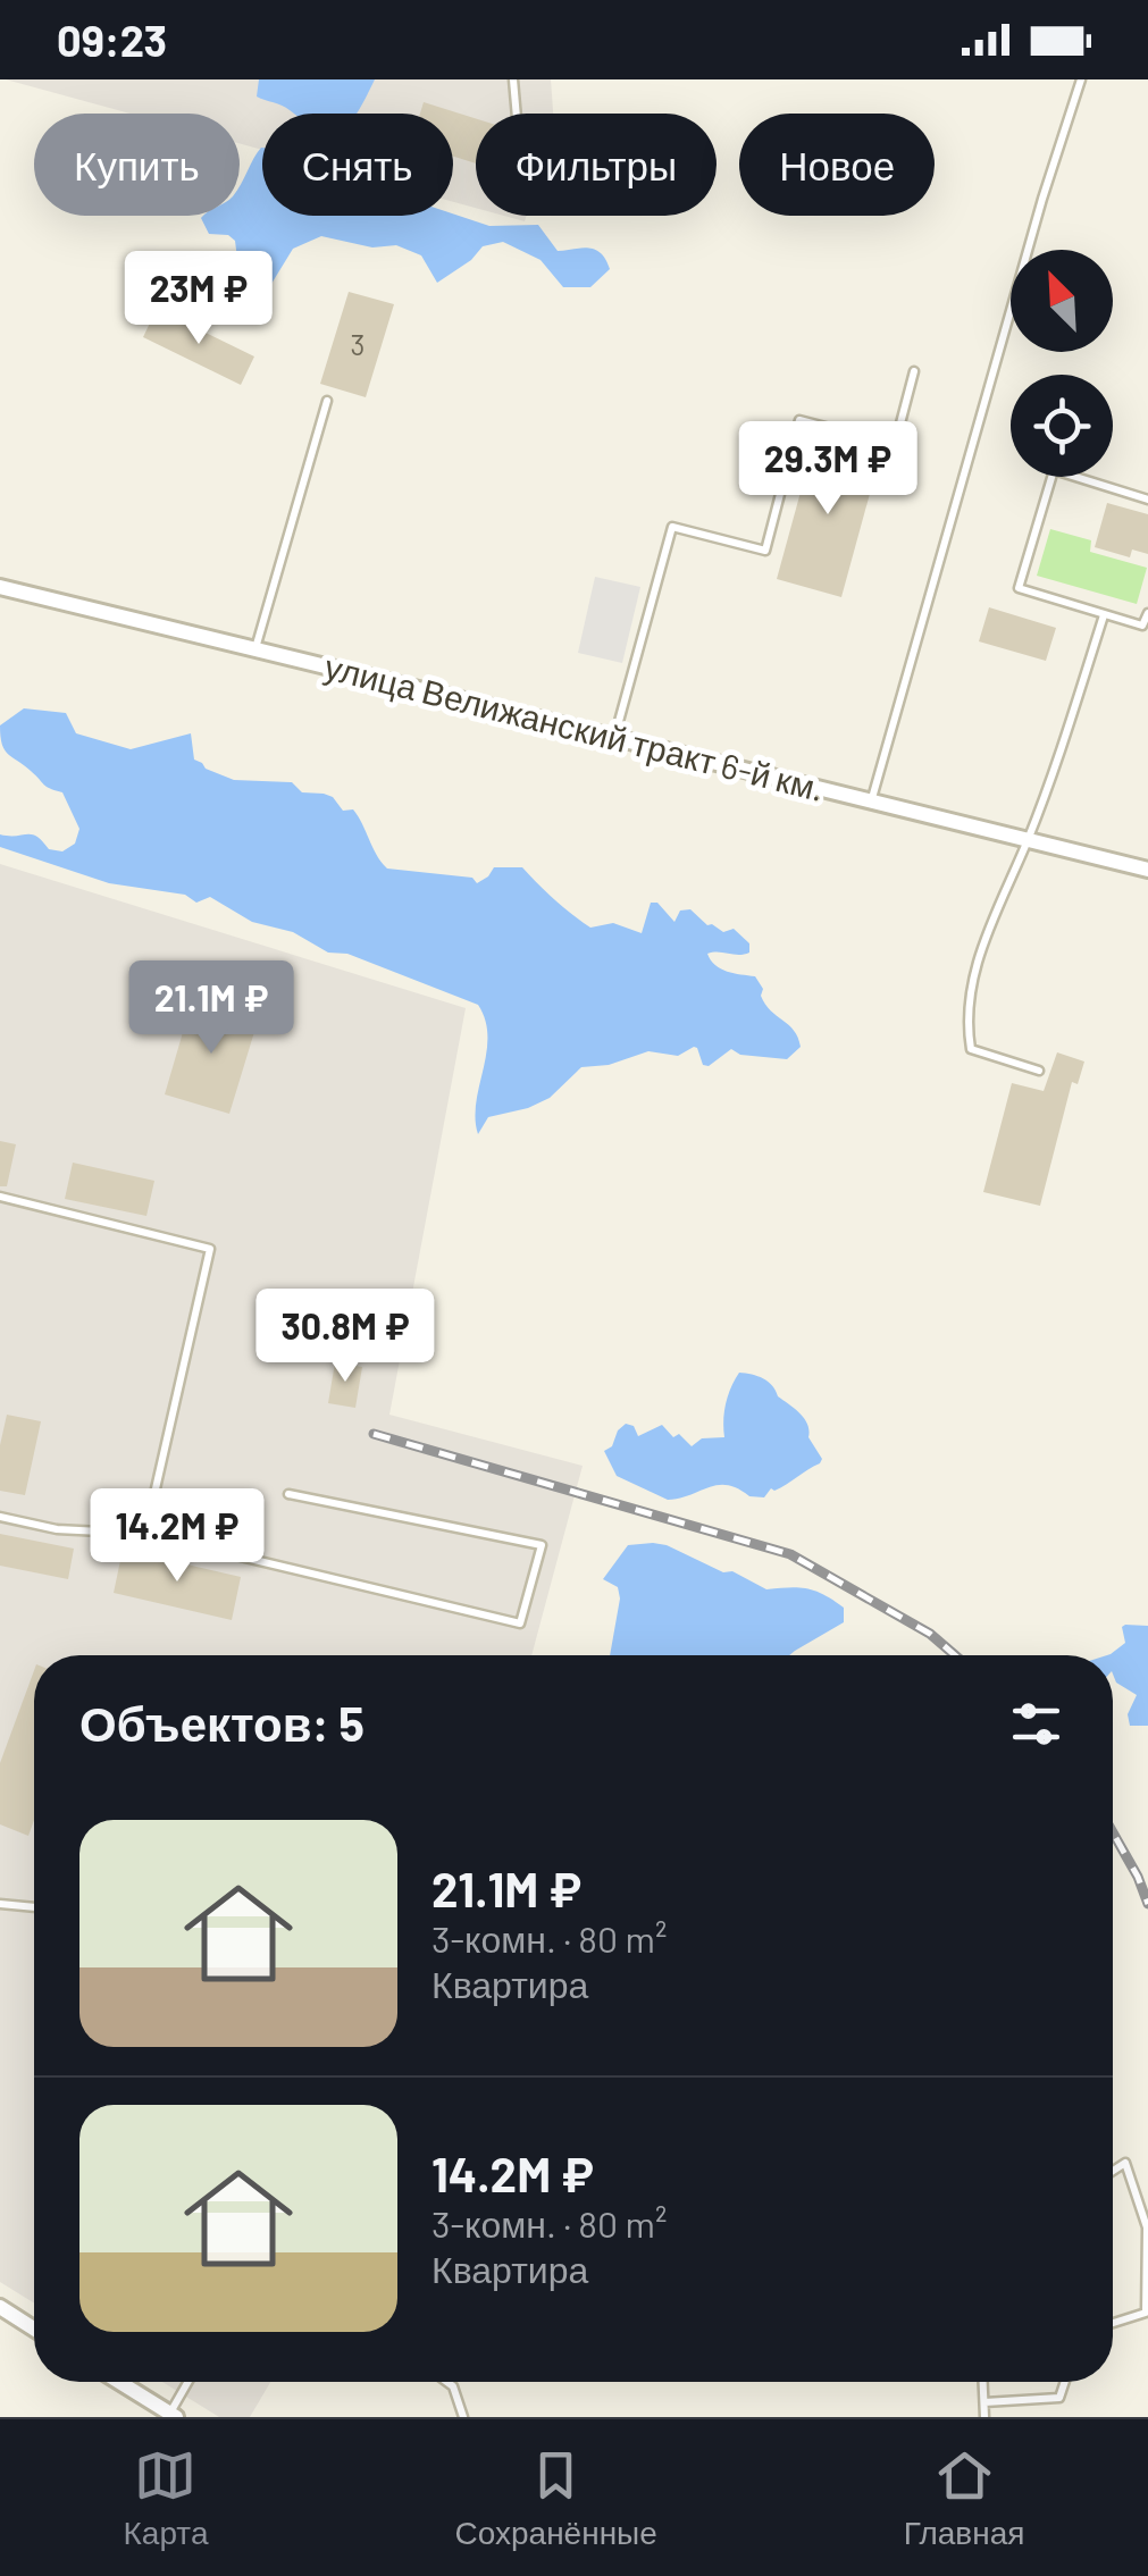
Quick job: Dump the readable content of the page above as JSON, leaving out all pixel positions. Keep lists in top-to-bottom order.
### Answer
{
  "streets": {
    "street": ["улица Велижанский тракт 6-й км."]
  },
  "house_numbers": ["3"],
  "north": "top left",
  "page": {
    "status": "09:23",
    "chip": [
      "Купить",
      "Снять",
      "Фильтры",
      "Новое"
    ],
    "price": [
      "23M ₽",
      "29.3M ₽",
      "21.1M ₽",
      "30.8M ₽",
      "14.2M ₽"
    ],
    "heading": "Объектов: 5",
    "list": [
      {
        "name": "21.1M ₽",
        "note": "3-комн. · 80 m² · Квартира"
      },
      {
        "name": "14.2M ₽",
        "note": "3-комн. · 80 m² · Квартира"
      }
    ],
    "tabs": ["Карта", "Сохранённые", "Главная"]
  }
}
